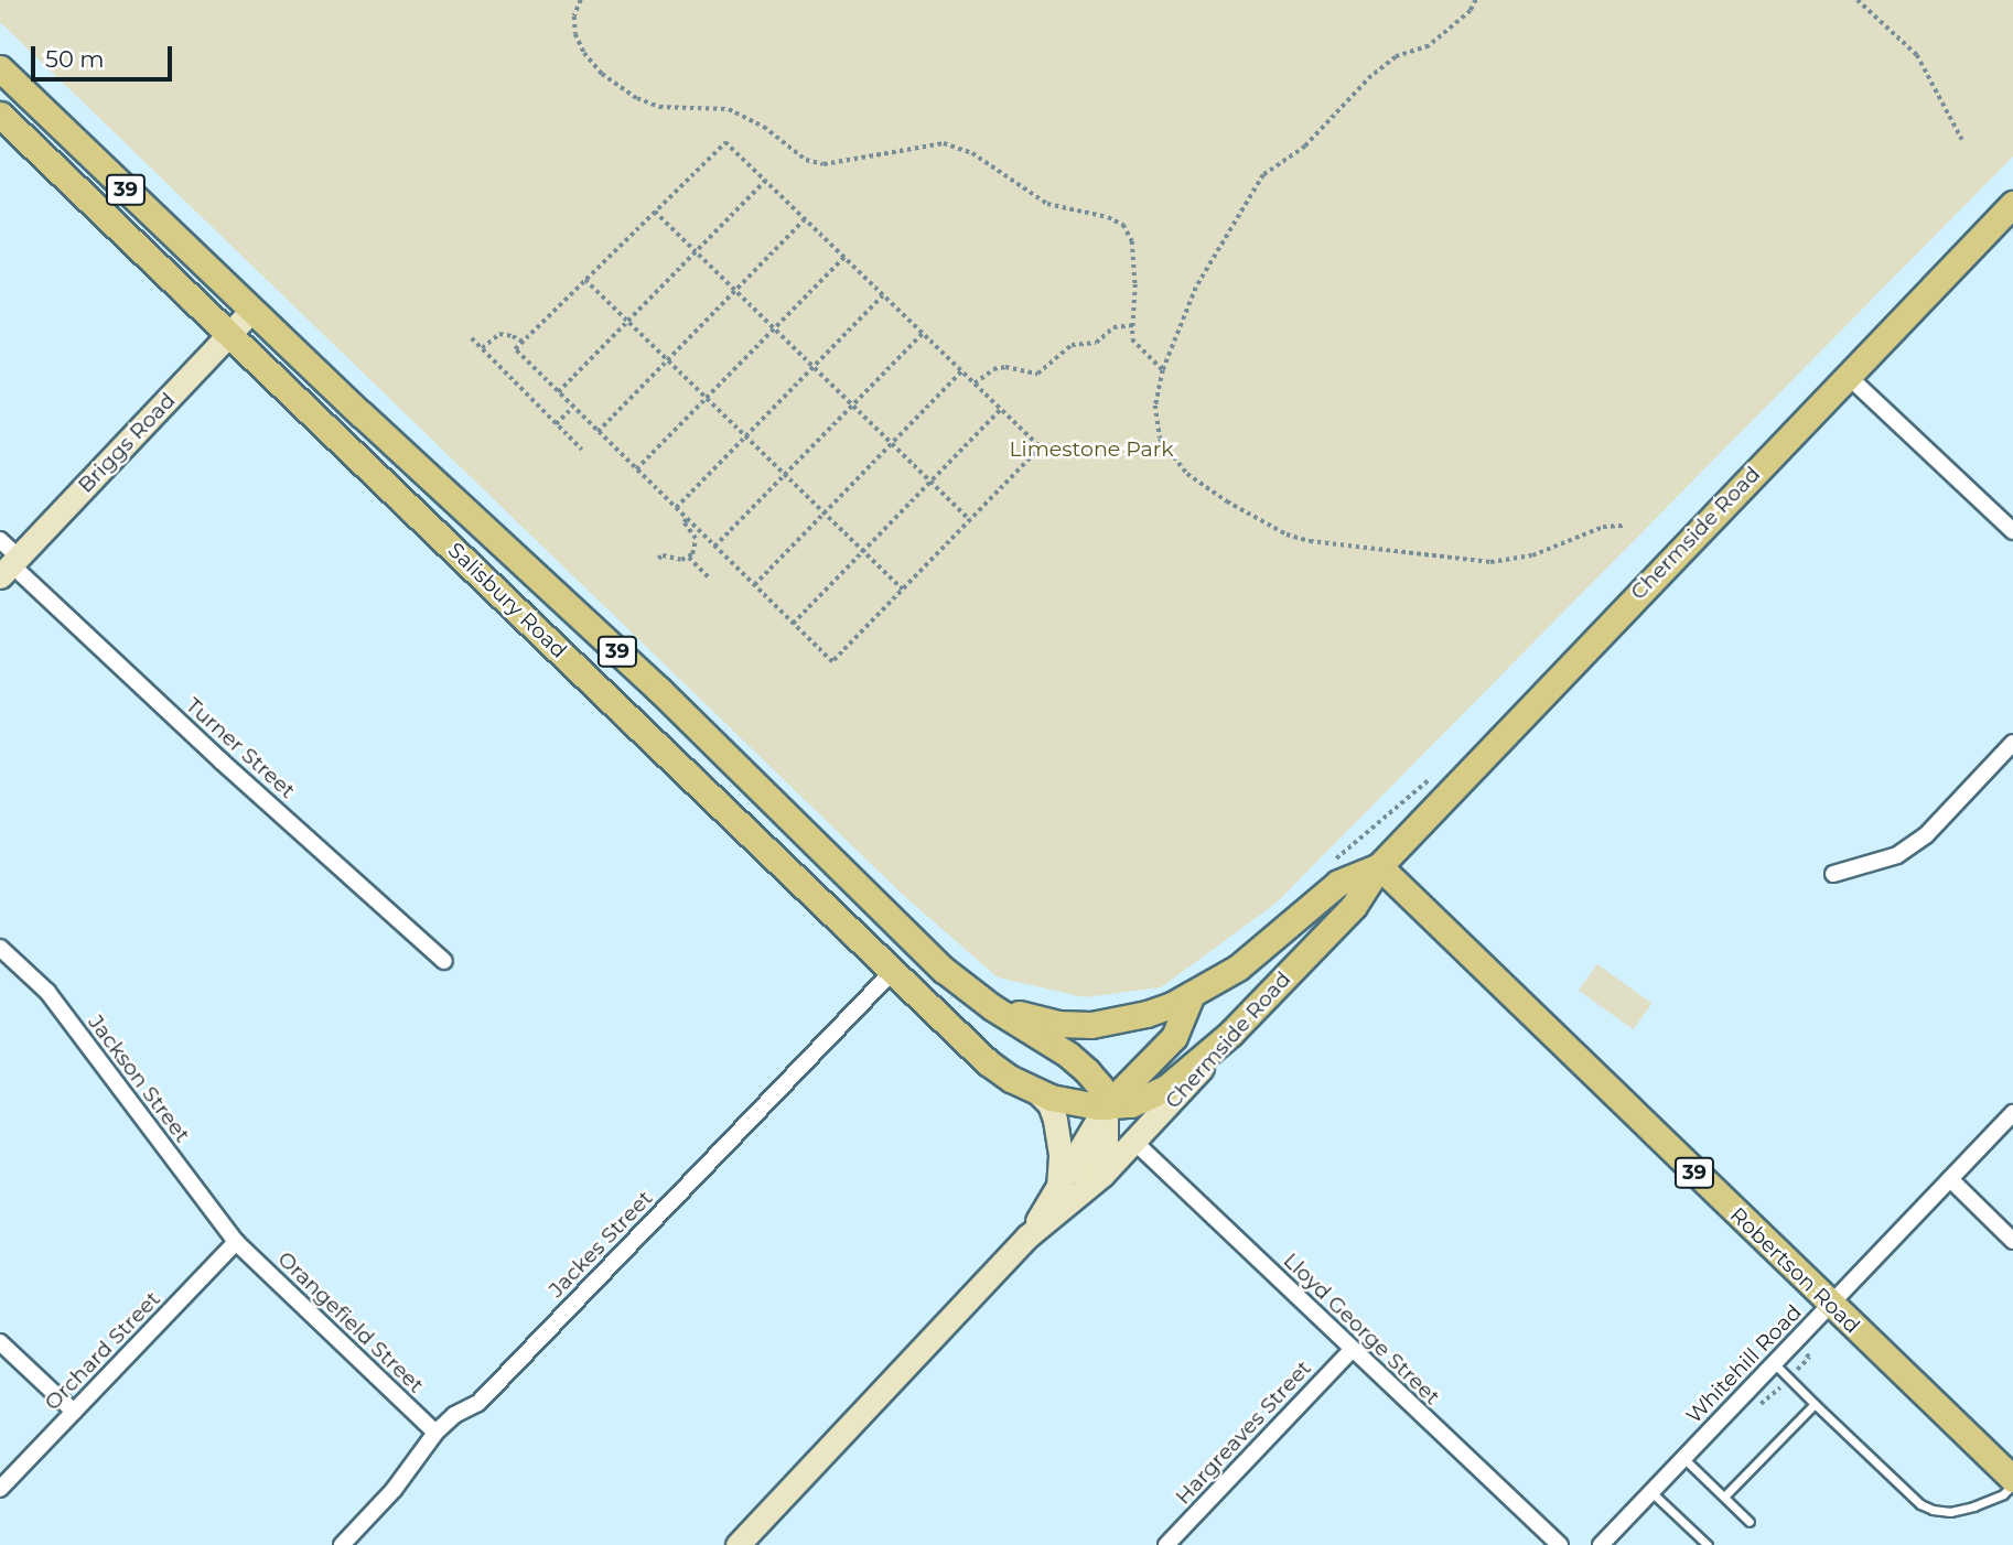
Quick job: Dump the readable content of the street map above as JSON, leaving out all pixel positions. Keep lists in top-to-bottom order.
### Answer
{
  "streets": {
    "main road": [
      "39",
      "Chermside Road",
      "Salisbury Road",
      "Robertson Road"
    ],
    "street": [
      "Briggs Road",
      "Turner Street",
      "Jackson Street",
      "Jackes Street",
      "Orangefield Street",
      "Lloyd George Street",
      "Orchard Street",
      "Whitehill Road",
      "Hargreaves Street"
    ]
  },
  "crossings": [
    ["Briggs Road", "Salisbury Road"],
    ["Briggs Road", "Turner Street"],
    ["Chermside Road", "Salisbury Road"],
    ["Chermside Road", "Robertson Road"],
    ["Chermside Road", "Lloyd George Street"],
    ["Salisbury Road", "Jackes Street"],
    ["Jackson Street", "Orangefield Street"],
    ["Jackson Street", "Orchard Street"],
    ["Jackes Street", "Orangefield Street"],
    ["Robertson Road", "Whitehill Road"],
    ["Orangefield Street", "Orchard Street"],
    ["Lloyd George Street", "Hargreaves Street"]
  ],
  "parks": ["Limestone Park"],
  "scale_bar": "50 m"
}
